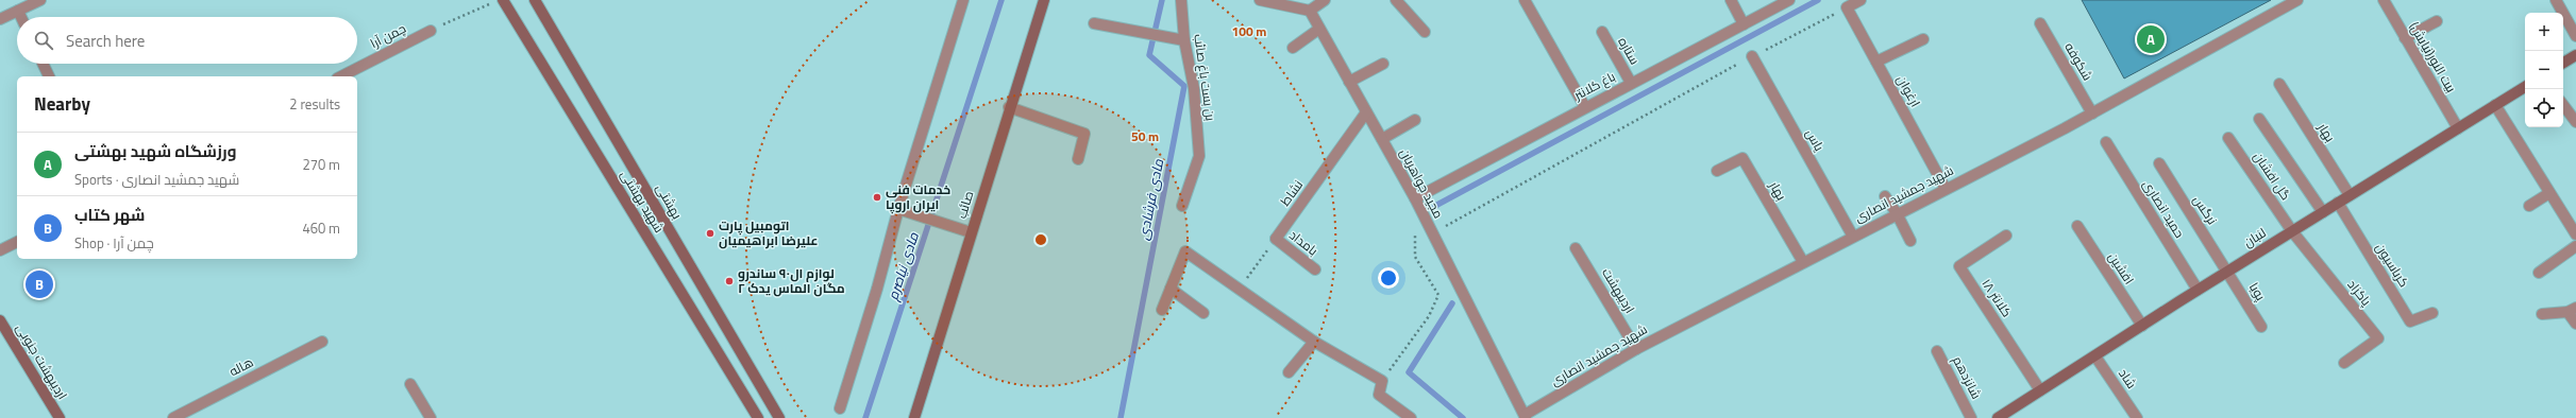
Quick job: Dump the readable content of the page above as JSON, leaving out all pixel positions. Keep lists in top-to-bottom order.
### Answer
{
  "streets": {
    "main road": [
      "شهید بهشتی",
      "بهشتی",
      "صائب",
      "لنبان",
      "اردیبهشت جنوبی"
    ],
    "street": [
      "چمن آرا",
      "ستاره",
      "بیت النور(نیایش)",
      "شکوفه",
      "بن بست باغ صائب",
      "باغ کلانتر",
      "ارغوان",
      "بهار",
      "یاس",
      "گل افشان",
      "مجید جواهریان",
      "نشاط",
      "شهید جمشید انصاری",
      "حمید انصاری",
      "نرگس",
      "بامداد",
      "کرباسیون",
      "افشین",
      "اردیبهشت",
      "پویا",
      "پاکزاد",
      "کلانتر ۱۸",
      "هاله",
      "شانزدهم",
      "شاد"
    ]
  },
  "crossings": [
    ["ستاره", "باغ کلانتر"],
    ["بیت النور(نیایش)", "لنبان"],
    ["شکوفه", "شهید جمشید انصاری"],
    ["باغ کلانتر", "مجید جواهریان"],
    ["ارغوان", "شهید جمشید انصاری"],
    ["بهار", "شهید جمشید انصاری"],
    ["بهار", "لنبان"],
    ["یاس", "شهید جمشید انصاری"],
    ["گل افشان", "لنبان"],
    ["گل افشان", "پاکزاد"],
    ["مجید جواهریان", "نشاط"],
    ["مجید جواهریان", "شهید جمشید انصاری"],
    ["نشاط", "بامداد"],
    ["شهید جمشید انصاری", "اردیبهشت"],
    ["حمید انصاری", "لنبان"],
    ["نرگس", "لنبان"],
    ["نرگس", "پویا"],
    ["لنبان", "کرباسیون"],
    ["لنبان", "افشین"],
    ["لنبان", "پویا"],
    ["لنبان", "پاکزاد"],
    ["لنبان", "کلانتر ۱۸"],
    ["لنبان", "شاد"]
  ],
  "water": ["مادی فرشادی", "مادی نیاصرم"],
  "places": ["خدمات فنی ایران اروپا", "اتومبیل پارت علیرضا ابراهیمیان", "لوازم ال۹۰ ساندرو مگان الماس یدک ۲"],
  "page": {
    "map_buttons": ["+", "−"],
    "search": "Search here",
    "pins": ["A", "B"],
    "heading": ["Nearby", "2 results"],
    "list": [
      {
        "mark": "A",
        "name": "ورزشگاه شهید بهشتی",
        "note": "Sports · شهید جمشید انصاری",
        "value": "270 m"
      },
      {
        "mark": "B",
        "name": "شهر کتاب",
        "note": "Shop · چمن آرا",
        "value": "460 m"
      }
    ]
  },
  "rings": ["100 m", "50 m"]
}
